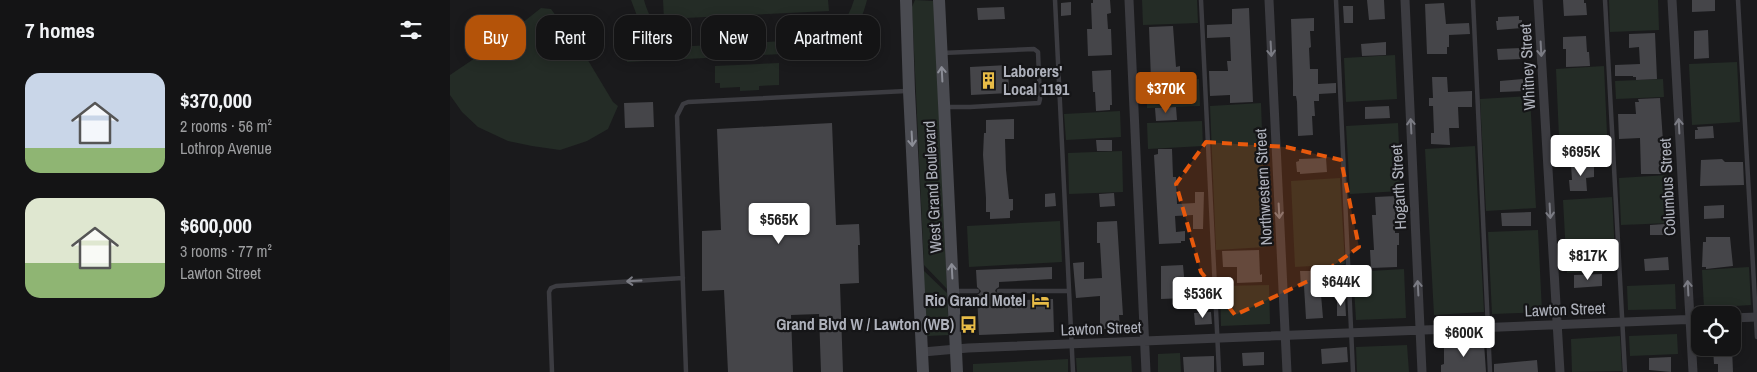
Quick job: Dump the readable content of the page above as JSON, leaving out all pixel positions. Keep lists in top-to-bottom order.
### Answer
{
  "streets": {
    "main road": ["West Grand Boulevard"],
    "street": [
      "Whitney Street",
      "Northwestern Street",
      "Hogarth Street",
      "Columbus Street",
      "Lawton Street"
    ]
  },
  "crossings": [
    ["Whitney Street", "Lawton Street"],
    ["West Grand Boulevard", "Lawton Street"],
    ["Northwestern Street", "Lawton Street"],
    ["Hogarth Street", "Lawton Street"],
    ["Columbus Street", "Lawton Street"]
  ],
  "one_way": [
    "Whitney Street",
    "Northwestern Street",
    "Hogarth Street",
    "Columbus Street"
  ],
  "places": {
    "building": ["Laborers' Local 1191"],
    "hotel": ["Rio Grand Motel"],
    "bus stop": ["Grand Blvd W / Lawton (WB)"]
  },
  "page": {
    "heading": "7 homes",
    "chip": [
      "Buy",
      "Rent",
      "Filters",
      "New",
      "Apartment"
    ],
    "list": [
      {
        "name": "$370,000",
        "note": "2 rooms · 56 m² · Lothrop Avenue"
      },
      {
        "name": "$600,000",
        "note": "3 rooms · 77 m² · Lawton Street"
      }
    ],
    "price": [
      "$370K",
      "$695K",
      "$565K",
      "$817K",
      "$644K",
      "$536K",
      "$600K"
    ]
  }
}
